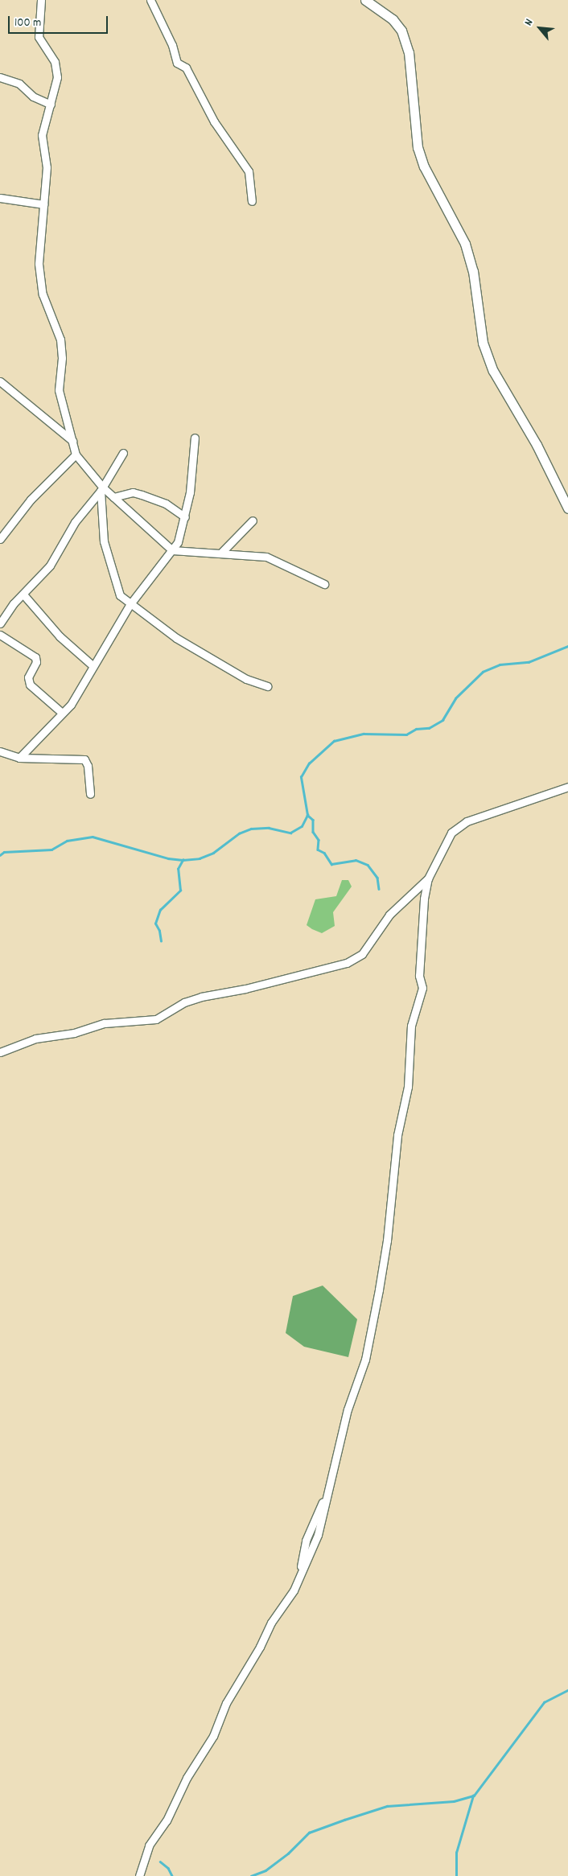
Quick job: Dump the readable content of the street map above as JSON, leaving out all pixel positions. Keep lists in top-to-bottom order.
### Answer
{
  "scale_bar": "100 m",
  "north": "top left"
}
